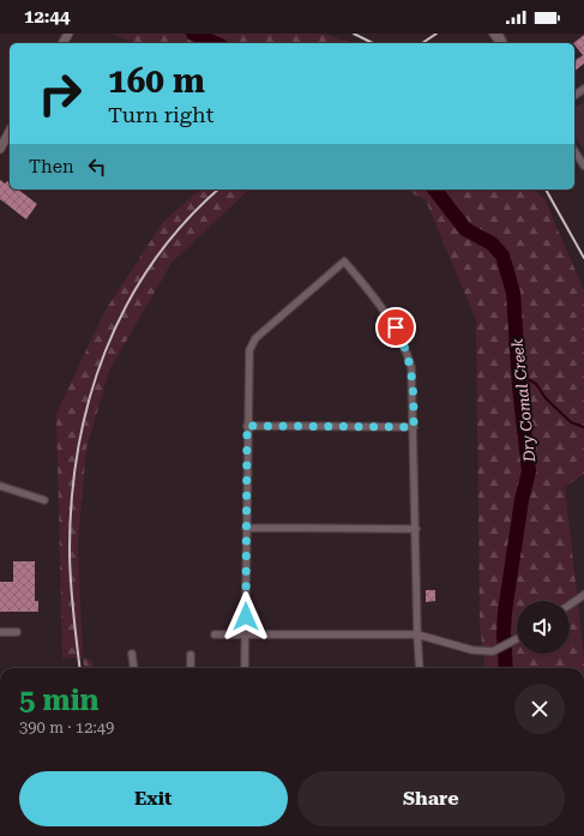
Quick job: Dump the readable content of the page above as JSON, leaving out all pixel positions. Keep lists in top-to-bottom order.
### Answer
{
  "water": ["Dry Comal Creek"],
  "page": {
    "status": "12:44",
    "turn": ["160 m", "Turn right"],
    "then": "Then",
    "heading": ["5 min", "390 m · 12:49"],
    "buttons": ["Exit", "Share"]
  }
}
